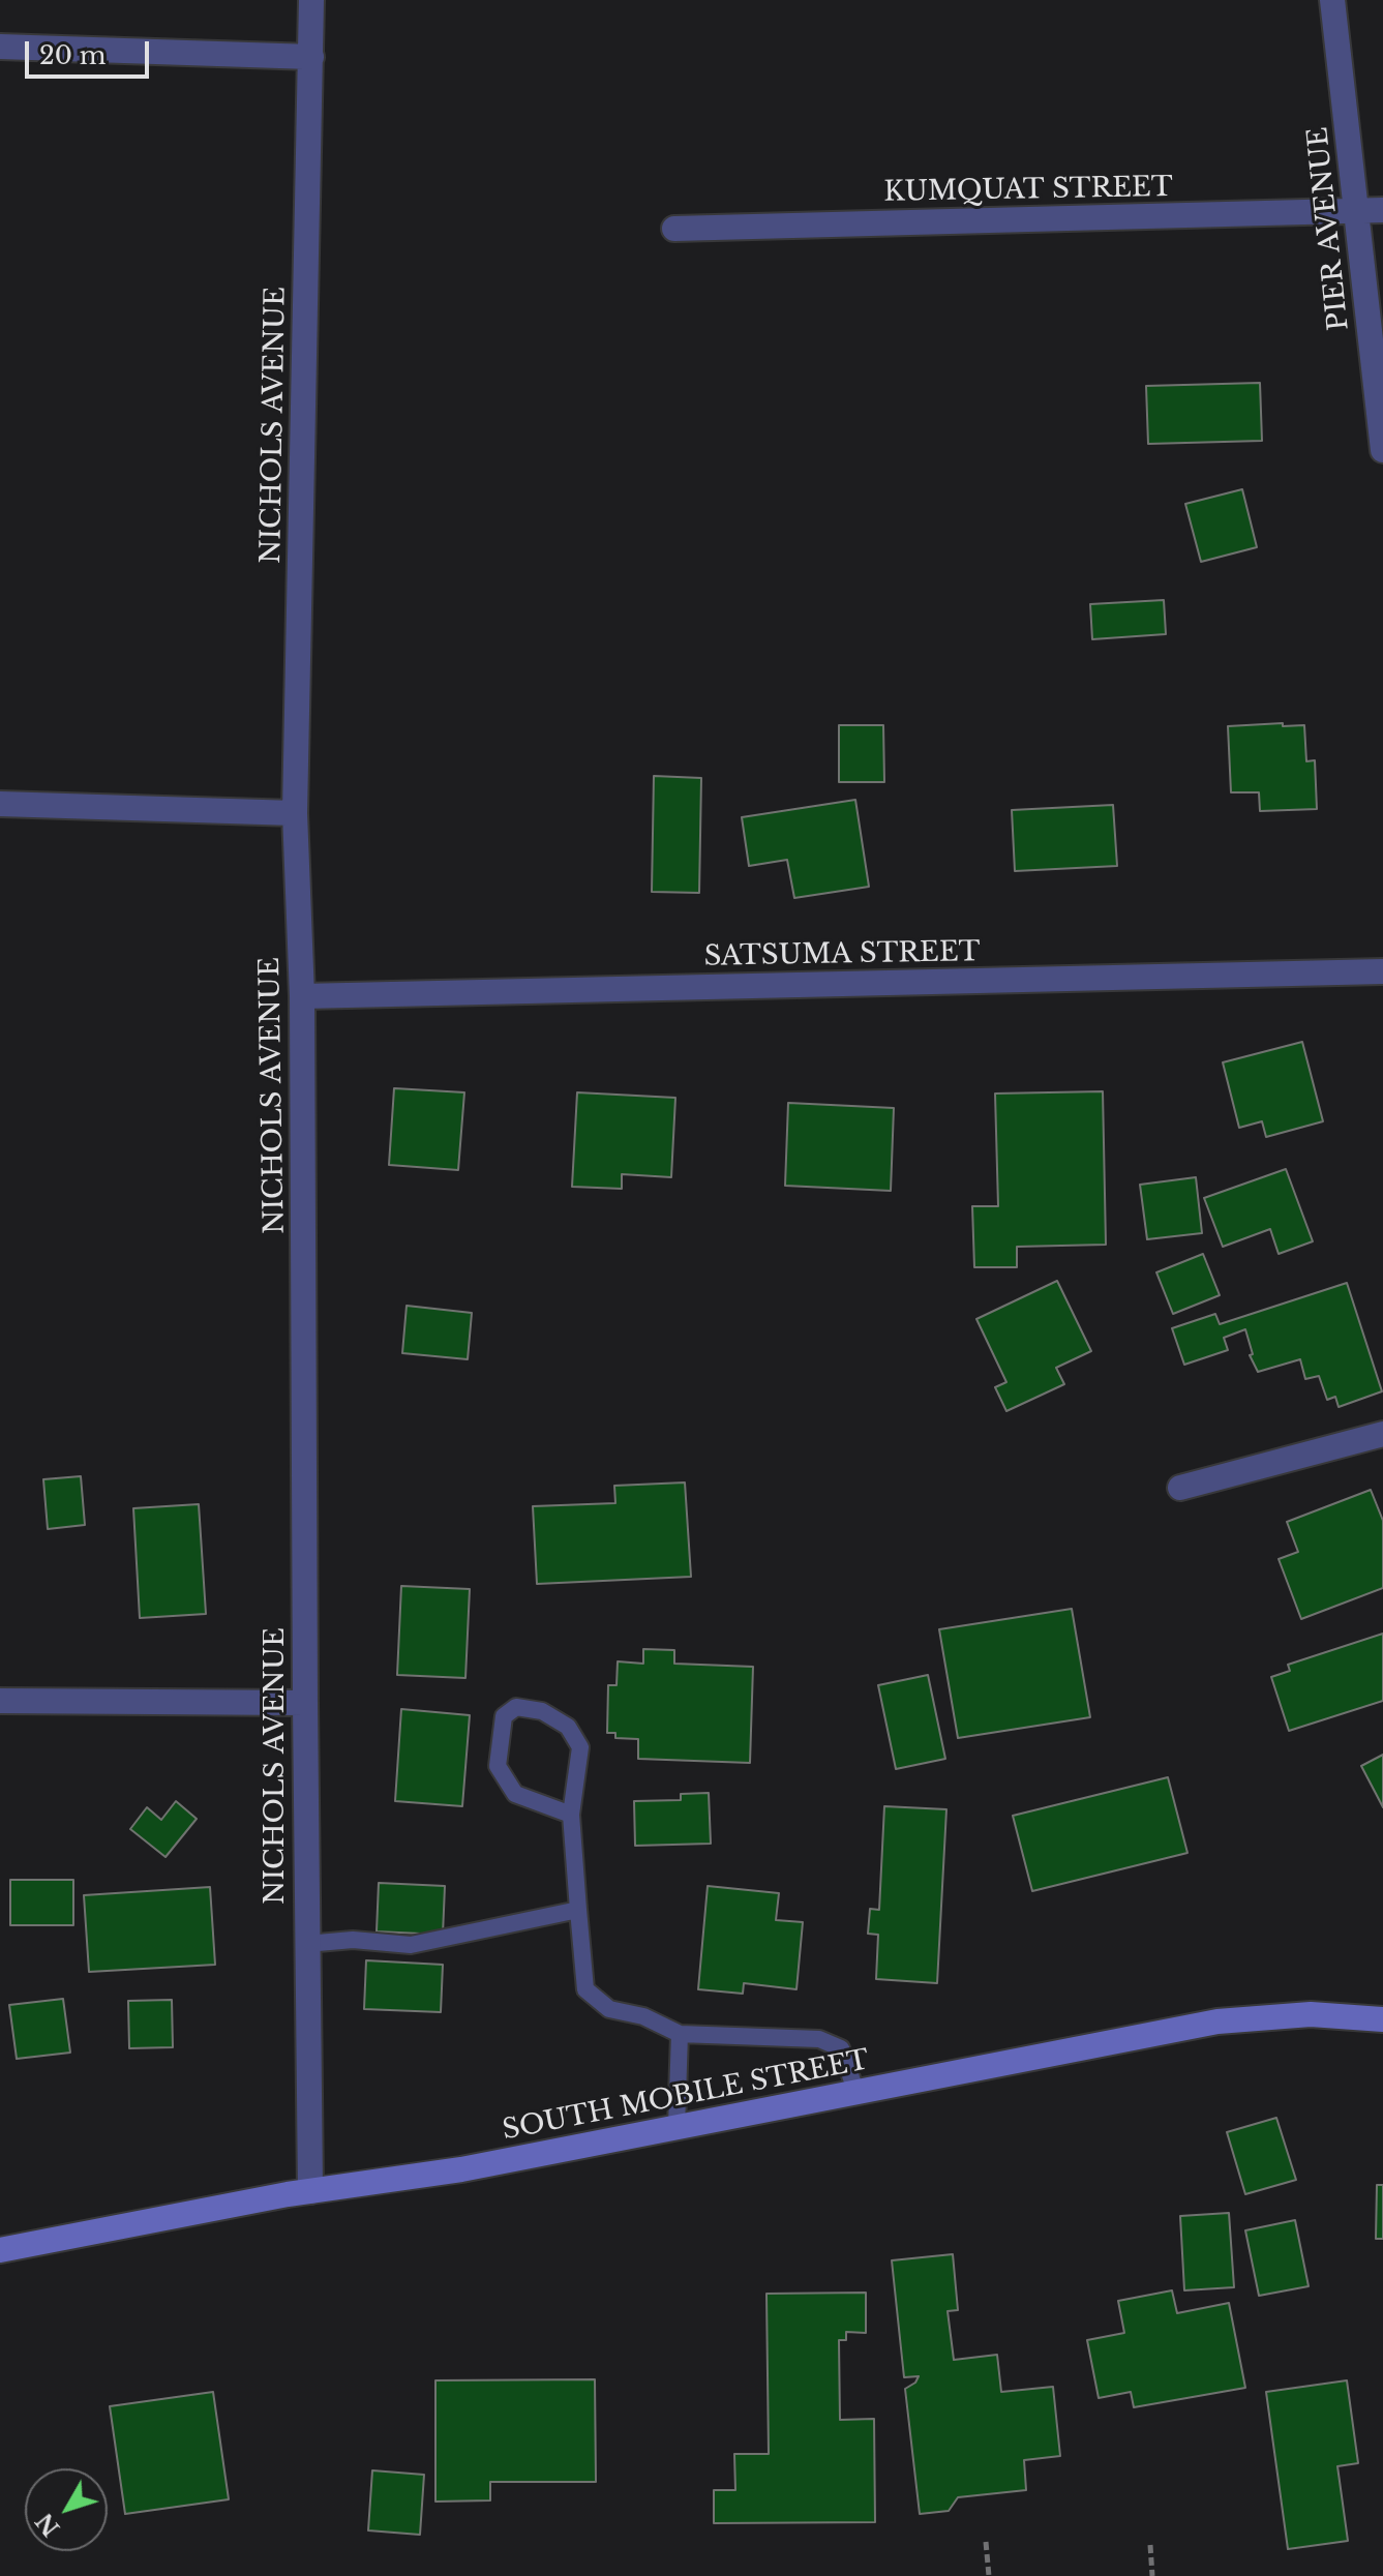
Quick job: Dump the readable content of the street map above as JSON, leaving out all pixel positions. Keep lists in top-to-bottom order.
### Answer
{
  "streets": {
    "main road": ["SOUTH MOBILE STREET"],
    "street": [
      "KUMQUAT STREET",
      "PIER AVENUE",
      "NICHOLS AVENUE",
      "SATSUMA STREET"
    ]
  },
  "crossings": [
    ["KUMQUAT STREET", "PIER AVENUE"],
    ["NICHOLS AVENUE", "SATSUMA STREET"],
    ["NICHOLS AVENUE", "SOUTH MOBILE STREET"]
  ],
  "scale_bar": "20 m",
  "north": "bottom left"
}
